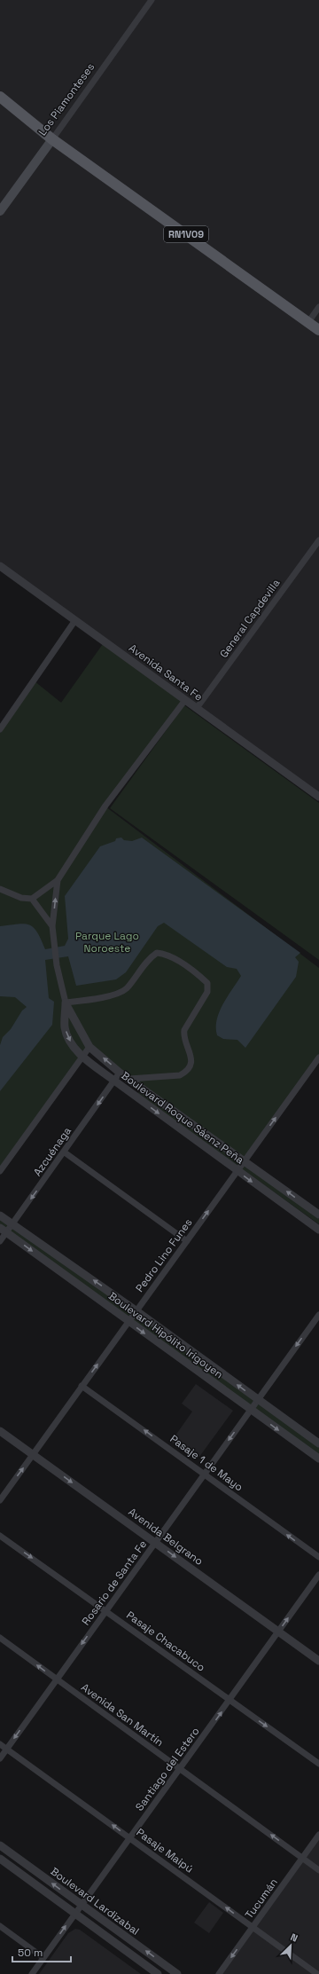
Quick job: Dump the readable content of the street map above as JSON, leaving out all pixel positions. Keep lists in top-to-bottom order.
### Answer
{
  "streets": {
    "main road": ["Los Piamonteses", "RN1V09"],
    "street": [
      "General Capdevilla",
      "Avenida Santa Fe",
      "Boulevard Roque Sáenz Peña",
      "Azcuénaga",
      "Pedro Lino Funes",
      "Boulevard Hipólito Irigoyen",
      "Pasaje 1 de Mayo",
      "Avenida Belgrano",
      "Rosario de Santa Fe",
      "Pasaje Chacabuco",
      "Avenida San Martín",
      "Santiago del Estero",
      "Pasaje Maipú",
      "Tucumán",
      "Boulevard Lardizabal"
    ]
  },
  "crossings": [
    ["Los Piamonteses", "RN1V09"],
    ["General Capdevilla", "Avenida Santa Fe"],
    ["Boulevard Roque Sáenz Peña", "Azcuénaga"],
    ["Boulevard Roque Sáenz Peña", "Pedro Lino Funes"],
    ["Azcuénaga", "Boulevard Hipólito Irigoyen"],
    ["Pedro Lino Funes", "Boulevard Hipólito Irigoyen"],
    ["Pedro Lino Funes", "Pasaje 1 de Mayo"],
    ["Pedro Lino Funes", "Avenida Belgrano"],
    ["Boulevard Hipólito Irigoyen", "Rosario de Santa Fe"],
    ["Pasaje 1 de Mayo", "Rosario de Santa Fe"],
    ["Avenida Belgrano", "Rosario de Santa Fe"],
    ["Avenida Belgrano", "Santiago del Estero"],
    ["Rosario de Santa Fe", "Pasaje Chacabuco"],
    ["Rosario de Santa Fe", "Avenida San Martín"],
    ["Rosario de Santa Fe", "Pasaje Maipú"],
    ["Pasaje Chacabuco", "Santiago del Estero"],
    ["Avenida San Martín", "Santiago del Estero"],
    ["Avenida San Martín", "Tucumán"],
    ["Santiago del Estero", "Pasaje Maipú"],
    ["Santiago del Estero", "Boulevard Lardizabal"],
    ["Pasaje Maipú", "Tucumán"]
  ],
  "one_way": [
    "Pedro Lino Funes",
    "Pasaje 1 de Mayo",
    "Avenida Belgrano",
    "Rosario de Santa Fe",
    "Pasaje Chacabuco",
    "Avenida San Martín",
    "Santiago del Estero",
    "Pasaje Maipú"
  ],
  "parks": ["Parque Lago Noroeste"],
  "scale_bar": "50 m",
  "north": "top right"
}
